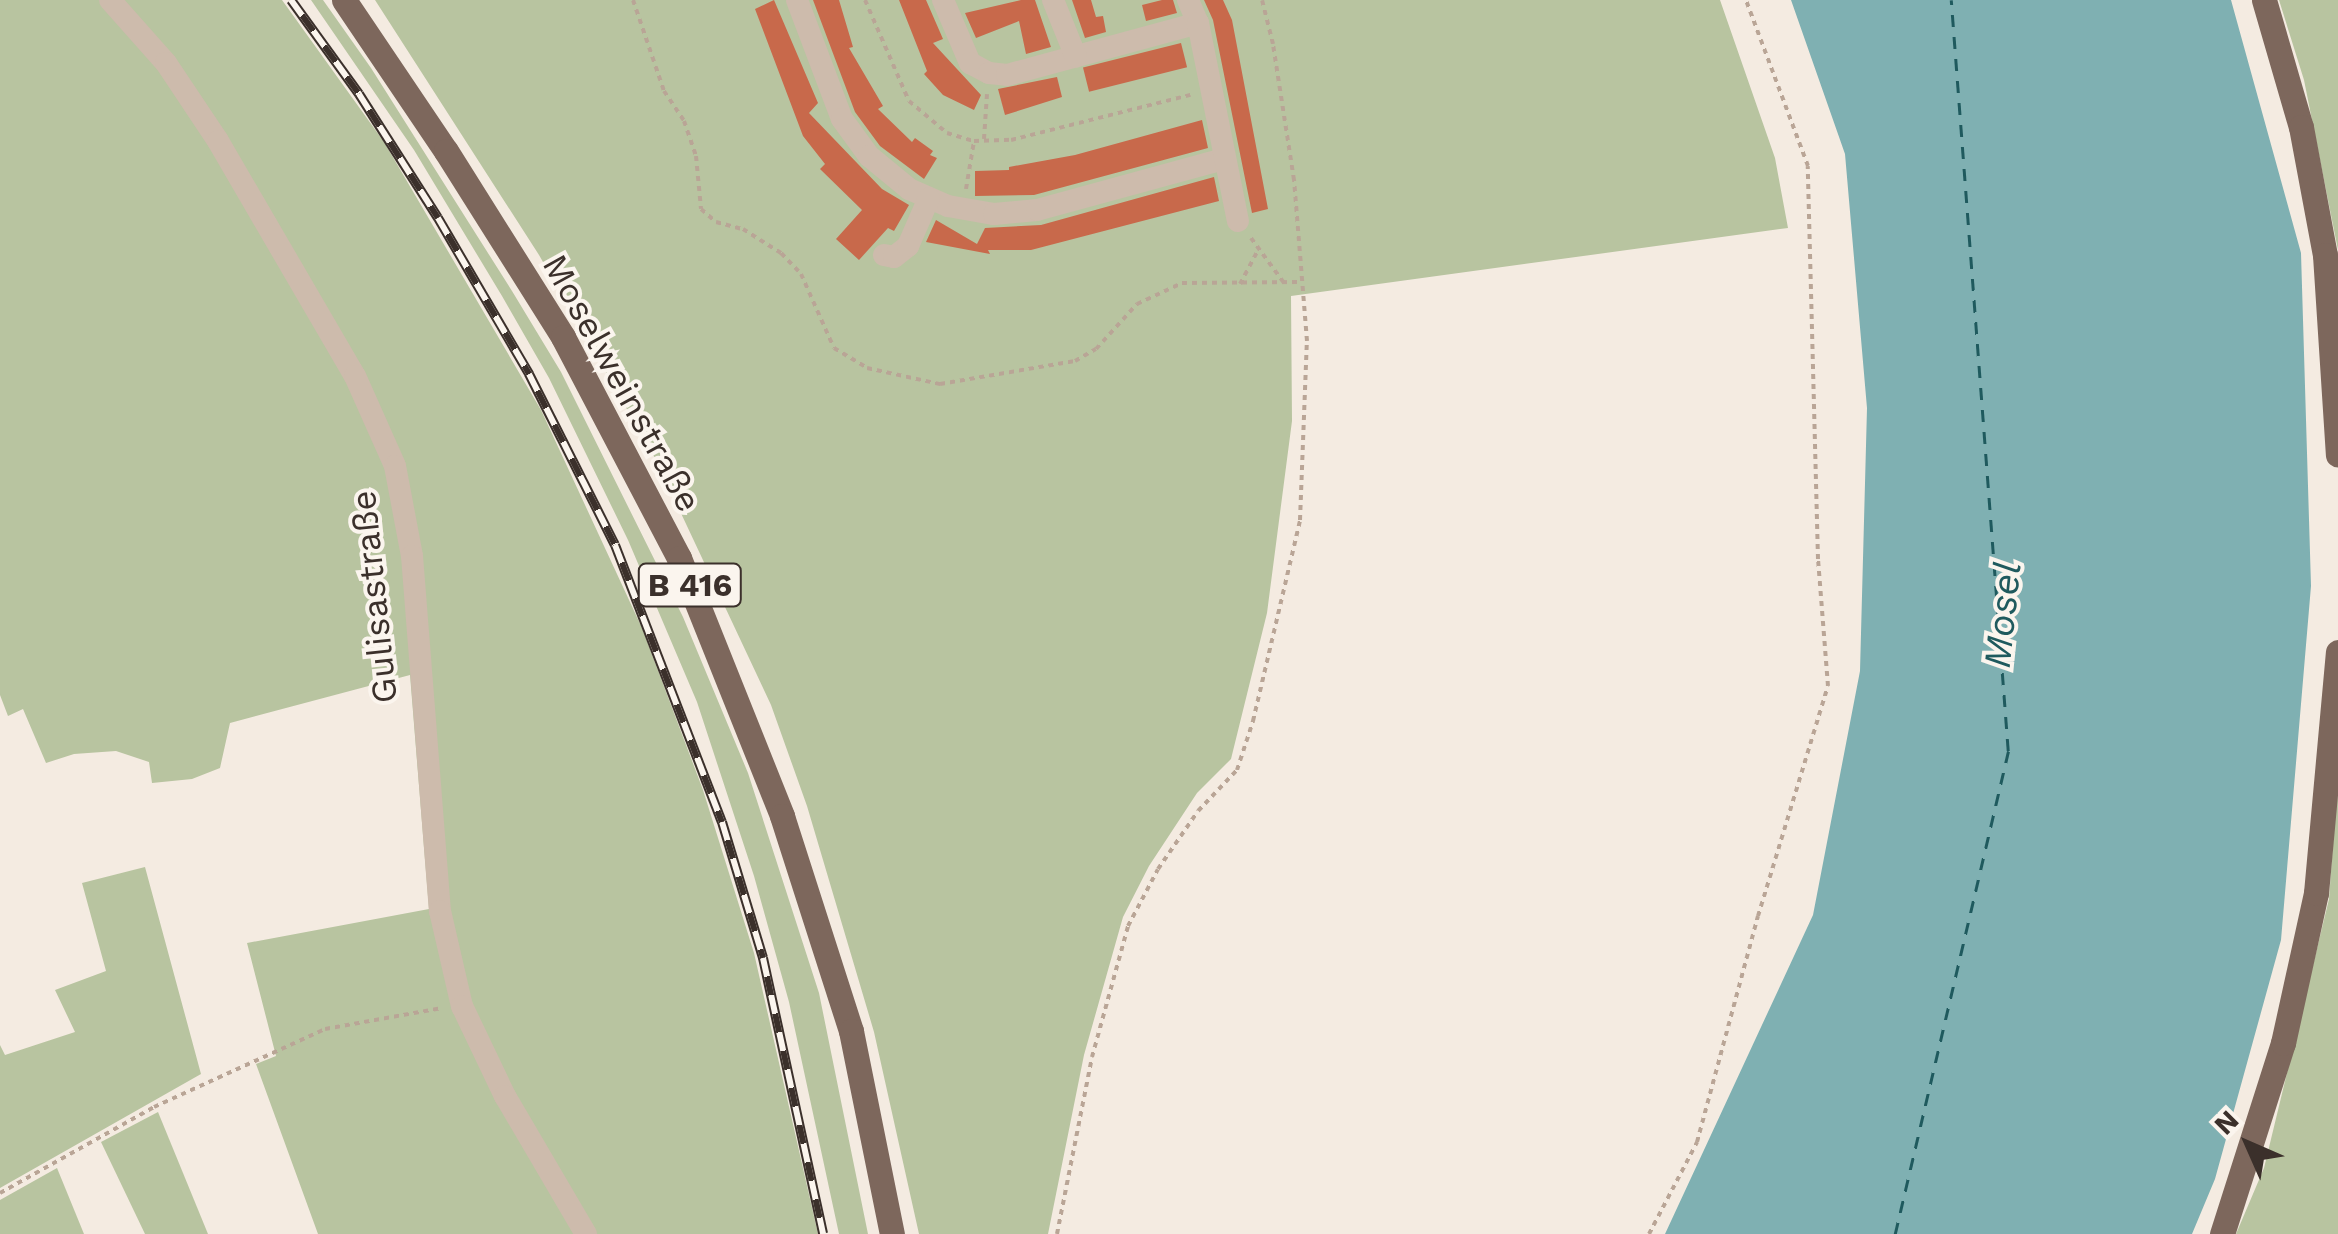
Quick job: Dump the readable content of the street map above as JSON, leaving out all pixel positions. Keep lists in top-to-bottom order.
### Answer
{
  "streets": {
    "main road": ["Moselweinstraße", "B 416"],
    "street": ["Gulisastraße"]
  },
  "water": ["Mosel"],
  "north": "top left"
}
